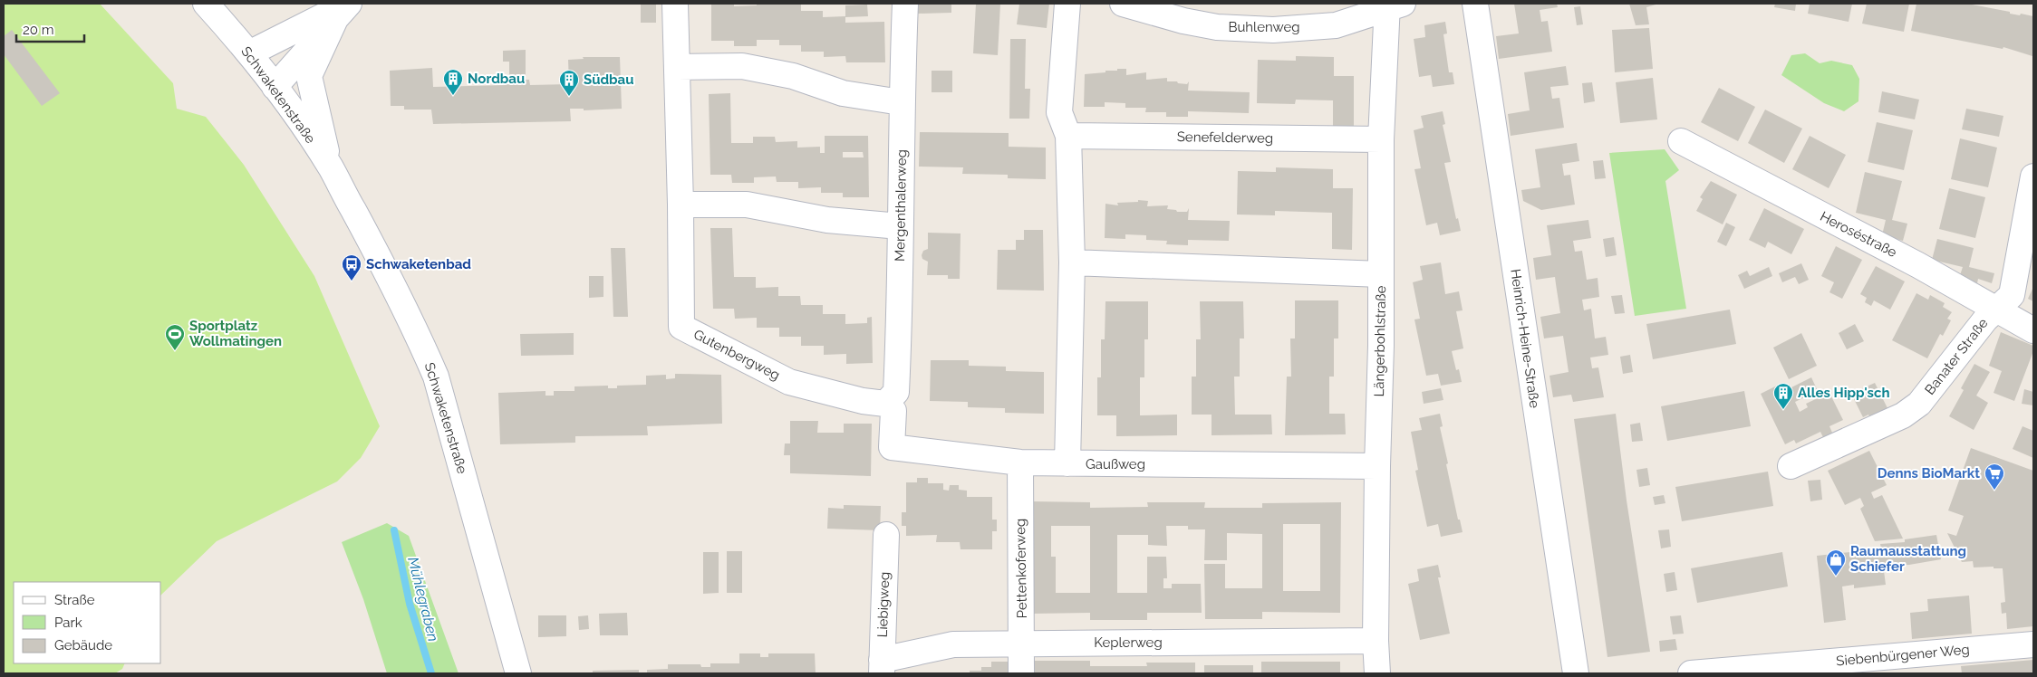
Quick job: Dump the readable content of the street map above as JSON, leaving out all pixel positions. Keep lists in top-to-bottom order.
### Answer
{
  "streets": {
    "street": [
      "Buhlenweg",
      "Schwaketenstraße",
      "Senefelderweg",
      "Mergenthalerweg",
      "Heroséstraße",
      "Heinrich-Heine-Straße",
      "Längerbohlstraße",
      "Gutenbergweg",
      "Banater Straße",
      "Gaußweg",
      "Pettenkoferweg",
      "Liebigweg",
      "Keplerweg",
      "Siebenbürgener Weg"
    ]
  },
  "crossings": [
    ["Buhlenweg", "Längerbohlstraße"],
    ["Senefelderweg", "Längerbohlstraße"],
    ["Mergenthalerweg", "Gutenbergweg"],
    ["Mergenthalerweg", "Gaußweg"],
    ["Heroséstraße", "Banater Straße"],
    ["Längerbohlstraße", "Gaußweg"],
    ["Längerbohlstraße", "Keplerweg"],
    ["Gutenbergweg", "Gaußweg"],
    ["Gaußweg", "Pettenkoferweg"],
    ["Pettenkoferweg", "Keplerweg"],
    ["Liebigweg", "Keplerweg"]
  ],
  "water": ["Mühlegraben"],
  "places": {
    "building": ["Nordbau", "Südbau", "Alles Hipp'sch"],
    "bus stop": ["Schwaketenbad"],
    "sports": ["Sportplatz Wollmatingen"],
    "supermarket": ["Denns BioMarkt"],
    "shop": ["Raumausstattung Schiefer"]
  },
  "legend": ["Straße", "Park", "Gebäude"],
  "scale_bar": "20 m"
}
